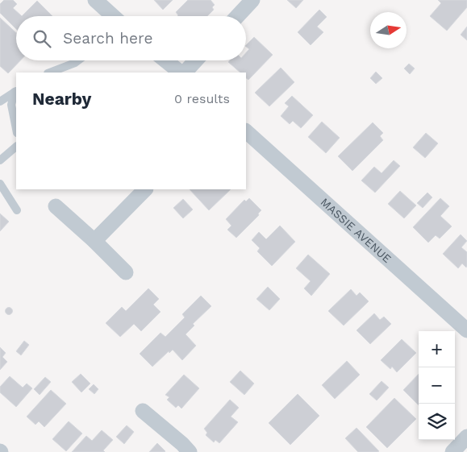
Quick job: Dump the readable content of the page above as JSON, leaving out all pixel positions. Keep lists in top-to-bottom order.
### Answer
{
  "streets": {
    "street": ["MASSIE AVENUE"]
  },
  "north": "right",
  "page": {
    "search": "Search here",
    "heading": ["Nearby", "0 results"],
    "map_buttons": ["+", "−"]
  }
}
